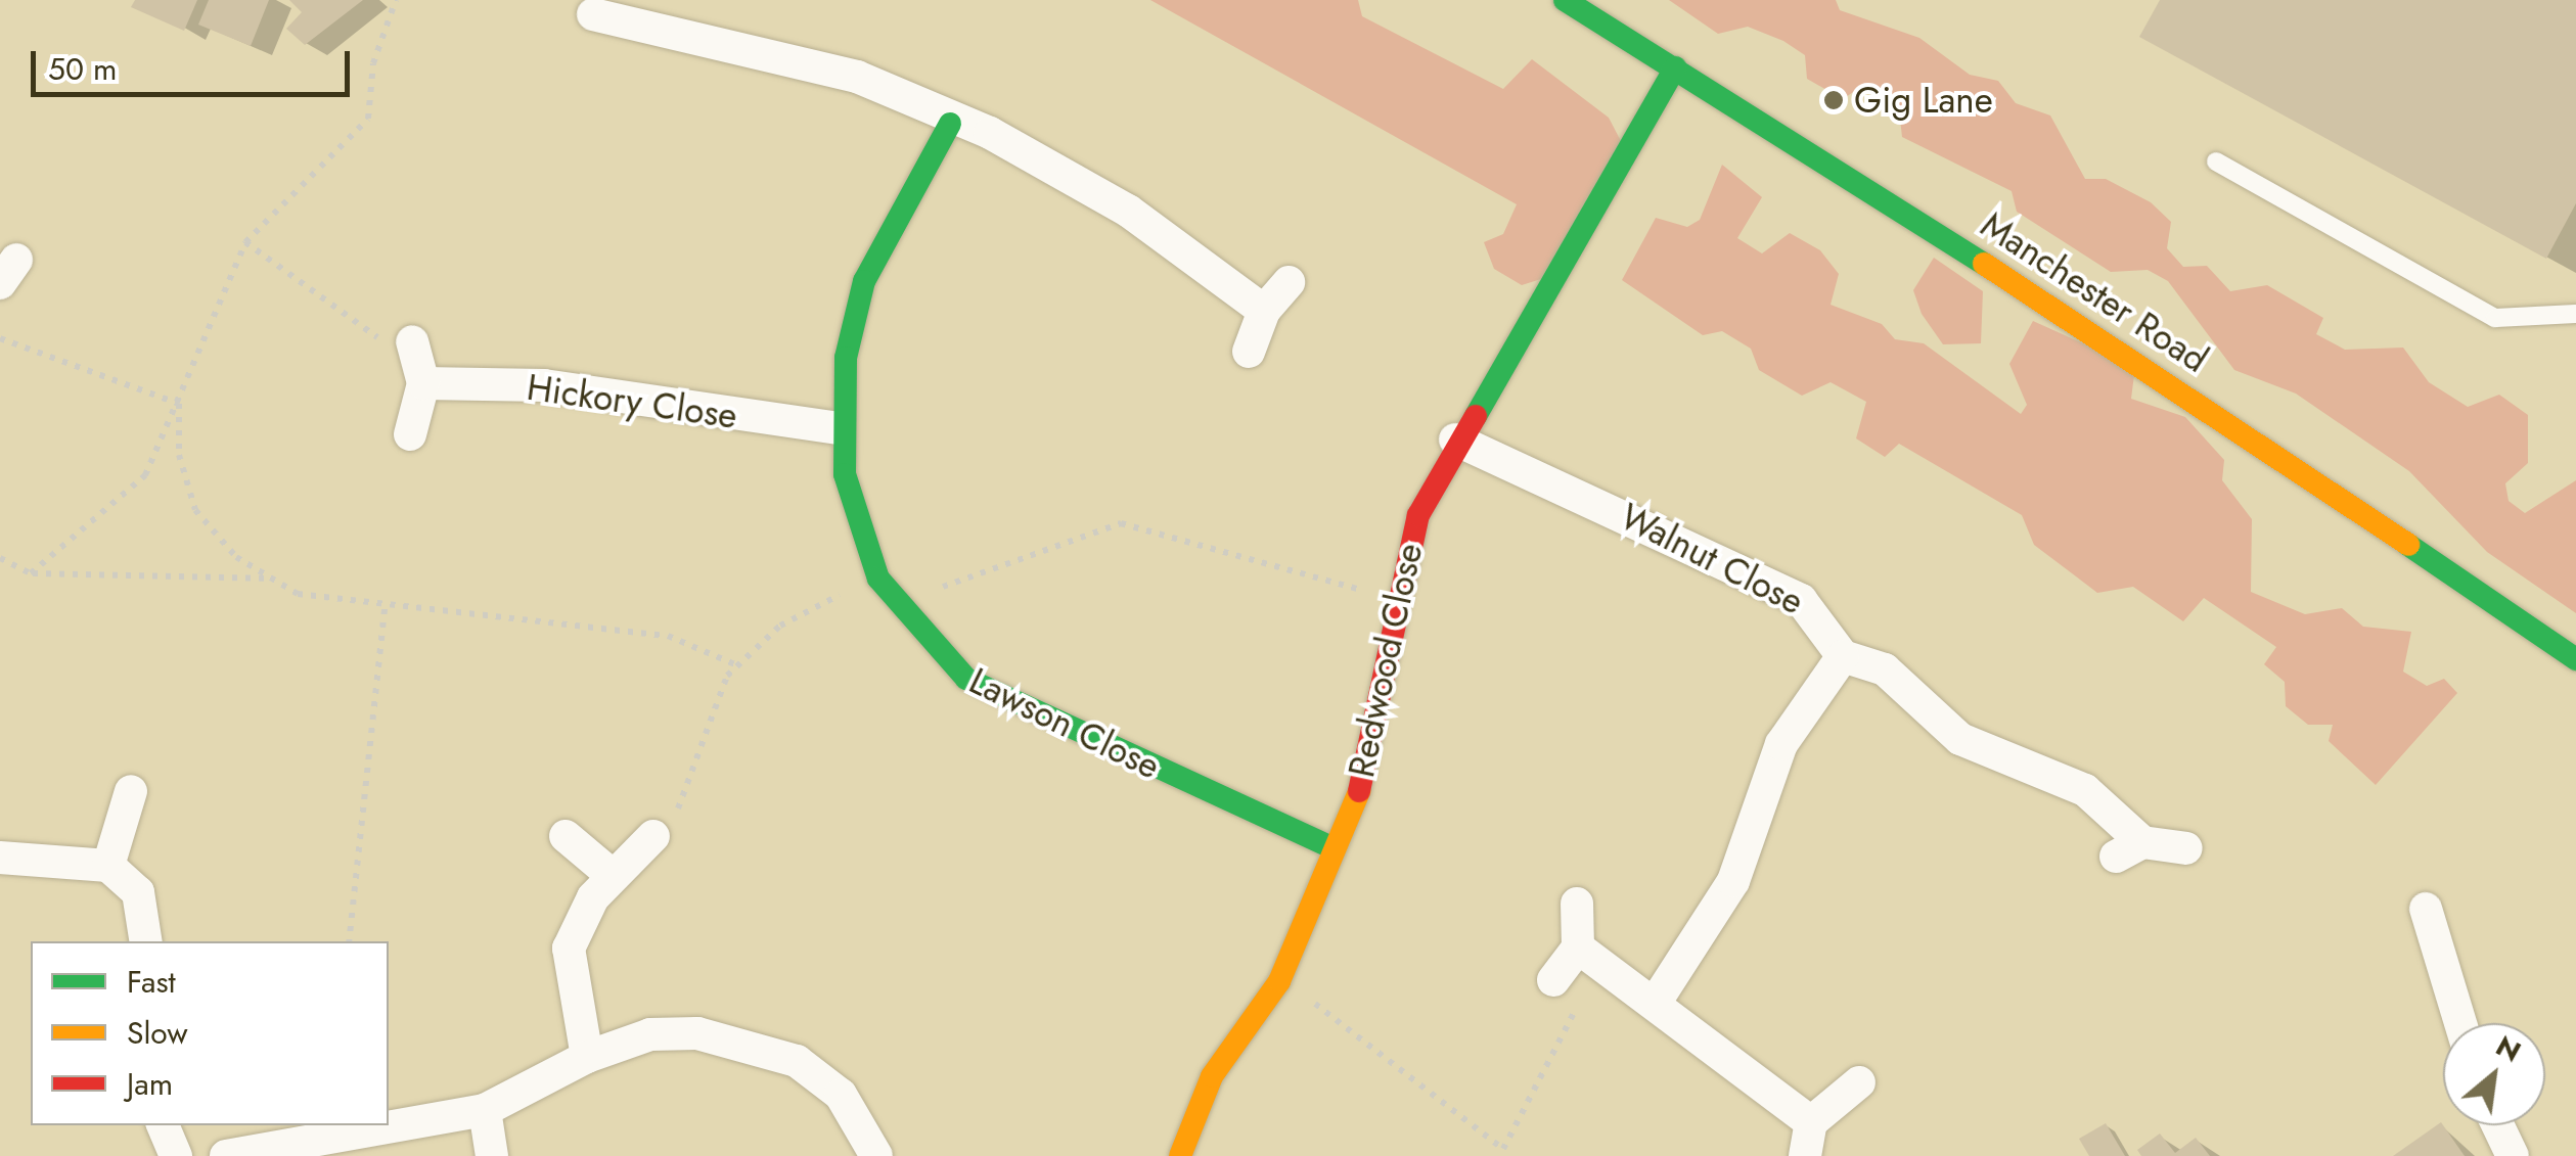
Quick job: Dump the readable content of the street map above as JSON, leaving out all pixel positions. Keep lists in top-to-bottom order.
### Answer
{
  "streets": {
    "street": [
      "Manchester Road",
      "Hickory Close",
      "Walnut Close",
      "Redwood Close",
      "Lawson Close"
    ]
  },
  "crossings": [
    ["Manchester Road", "Redwood Close"],
    ["Hickory Close", "Lawson Close"],
    ["Walnut Close", "Redwood Close"],
    ["Redwood Close", "Lawson Close"]
  ],
  "places": ["Gig Lane"],
  "legend": ["Fast", "Slow", "Jam"],
  "scale_bar": "50 m",
  "north": "top right"
}
